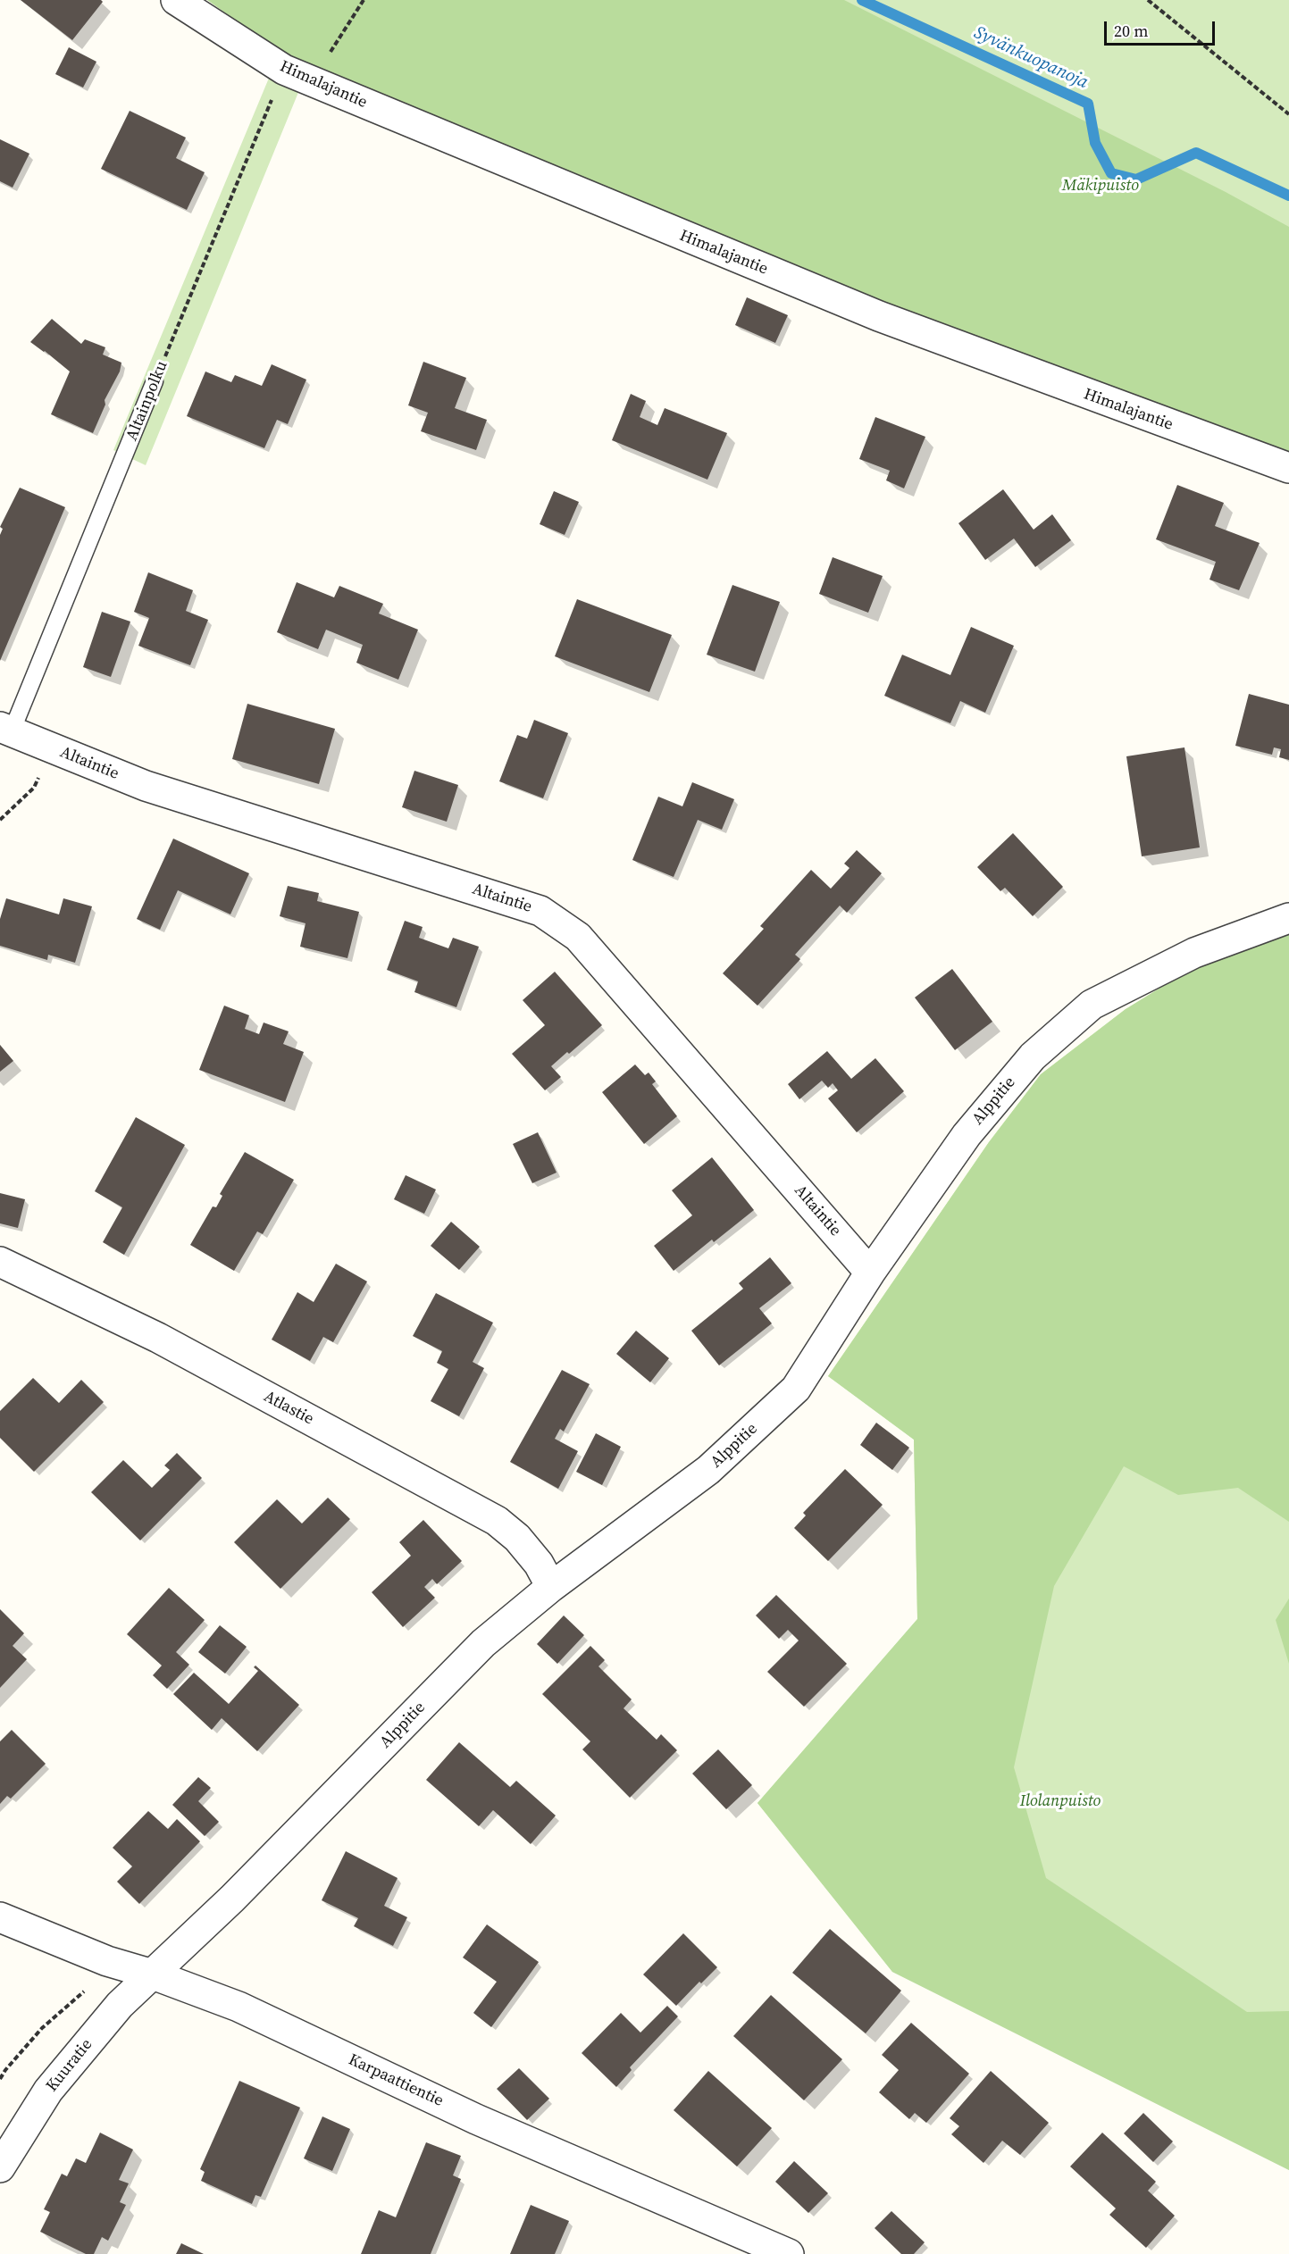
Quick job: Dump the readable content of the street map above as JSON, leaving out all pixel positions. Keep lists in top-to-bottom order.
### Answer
{
  "streets": {
    "street": [
      "Himalajantie",
      "Altaintie",
      "Alppitie",
      "Atlastie",
      "Kuuratie",
      "Karpaattientie"
    ],
    "lane": ["Altainpolku"]
  },
  "crossings": [
    ["Himalajantie", "Altainpolku"],
    ["Altainpolku", "Altaintie"],
    ["Altaintie", "Alppitie"],
    ["Alppitie", "Atlastie"],
    ["Alppitie", "Kuuratie"],
    ["Alppitie", "Karpaattientie"],
    ["Kuuratie", "Karpaattientie"]
  ],
  "water": ["Syvänkuopanoja"],
  "parks": ["Mäkipuisto", "Ilolanpuisto"],
  "scale_bar": "20 m"
}
